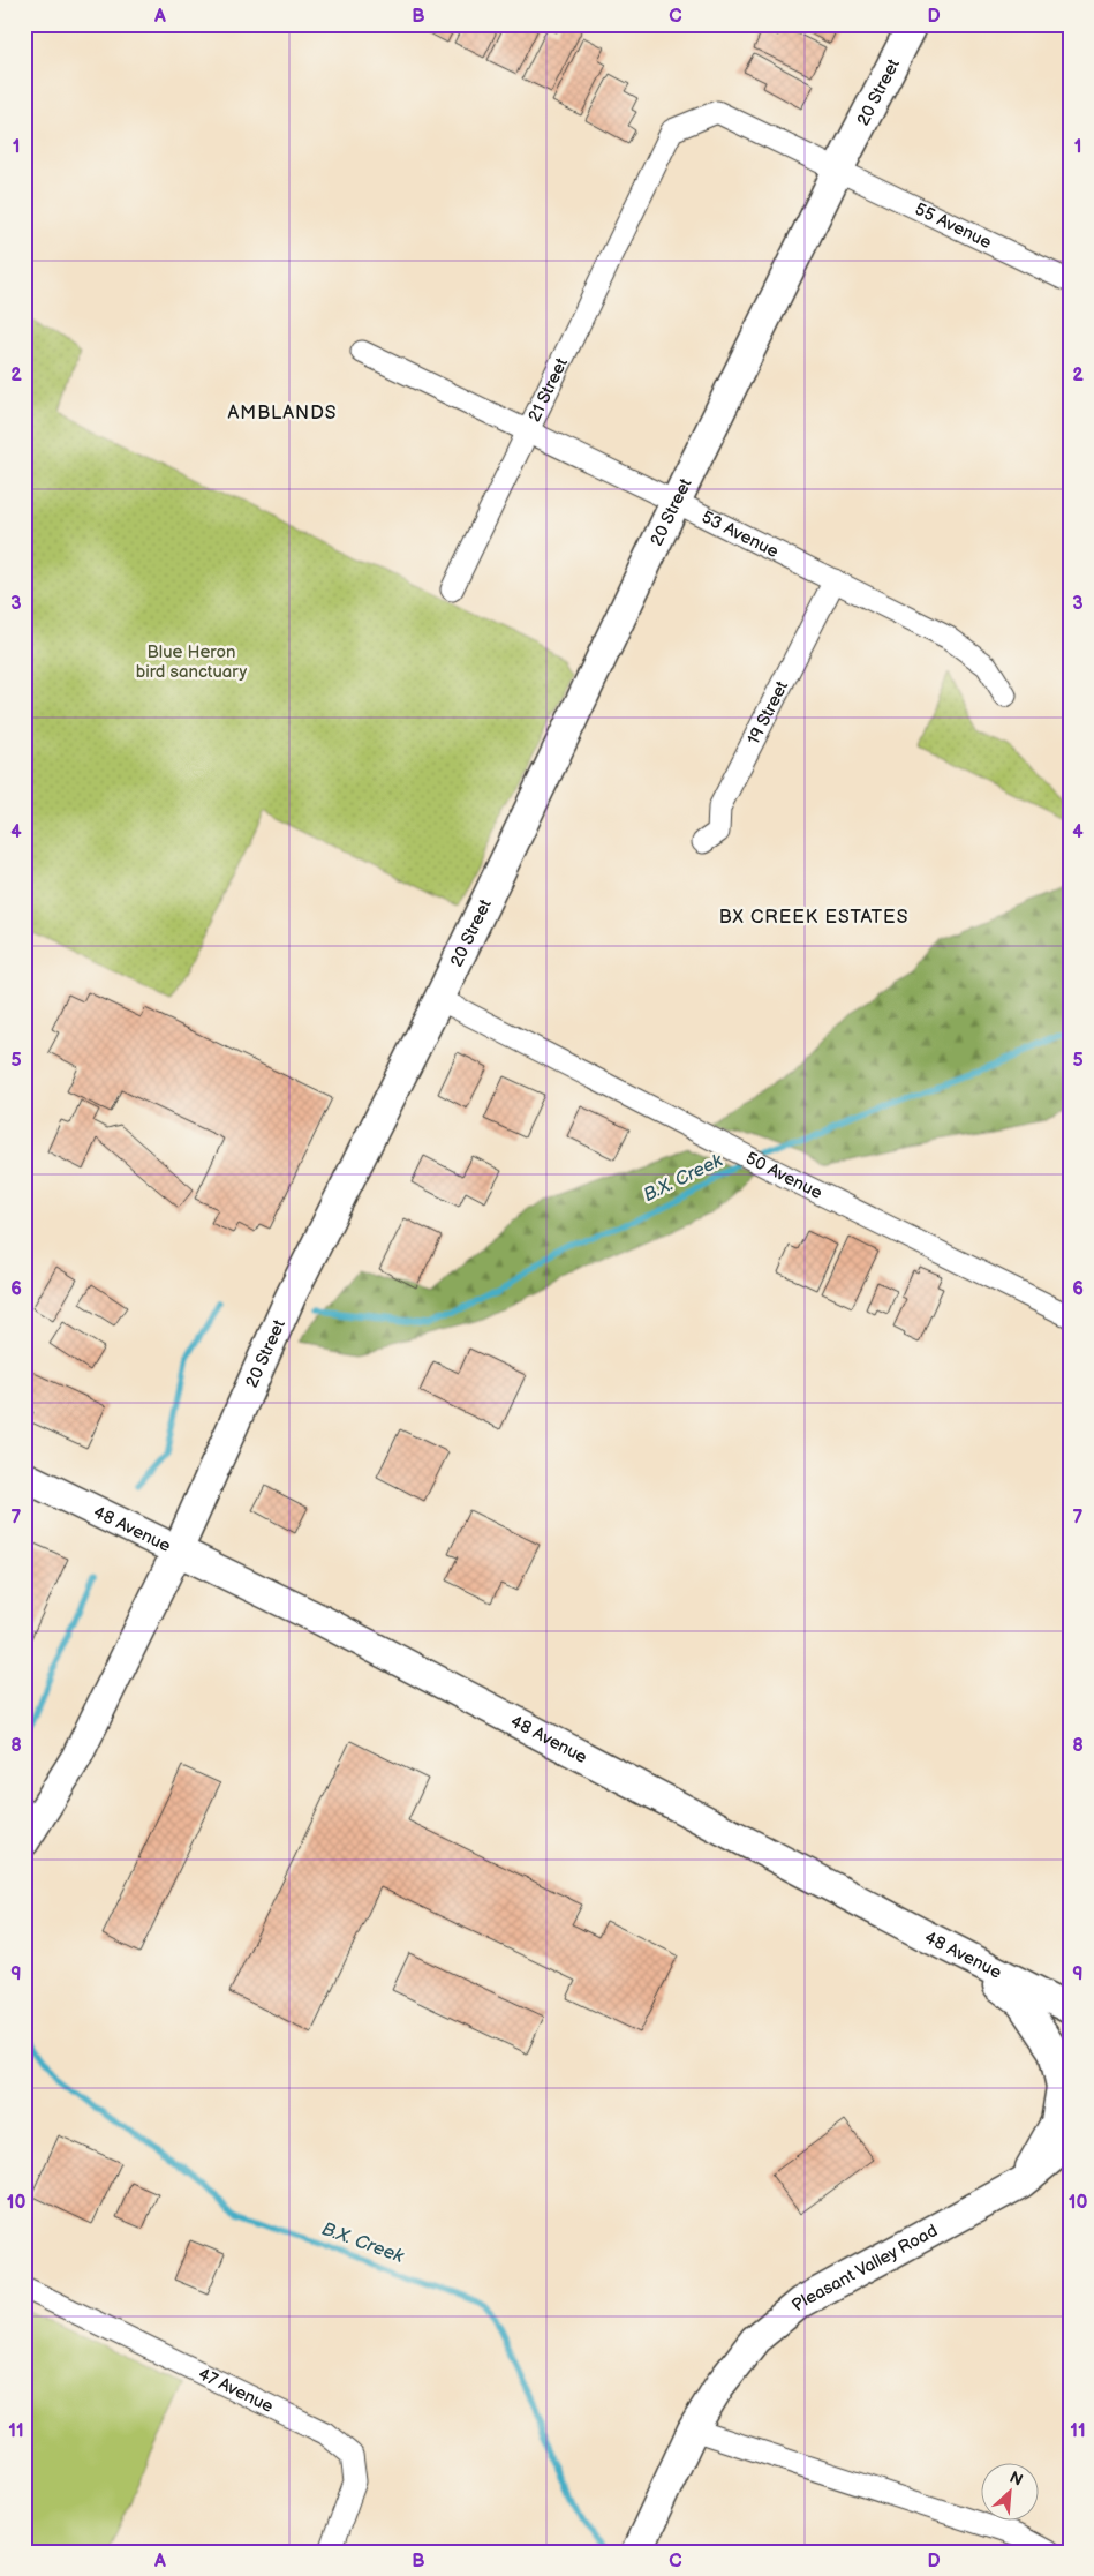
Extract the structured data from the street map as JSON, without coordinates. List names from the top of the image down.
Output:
{
  "streets": {
    "street": [
      "20 Street",
      "55 Avenue",
      "21 Street",
      "53 Avenue",
      "19 Street",
      "50 Avenue",
      "48 Avenue",
      "Pleasant Valley Road",
      "47 Avenue"
    ]
  },
  "crossings": [
    ["20 Street", "55 Avenue"],
    ["20 Street", "53 Avenue"],
    ["20 Street", "50 Avenue"],
    ["20 Street", "48 Avenue"],
    ["55 Avenue", "21 Street"],
    ["21 Street", "53 Avenue"],
    ["53 Avenue", "19 Street"]
  ],
  "districts": ["AMBLANDS", "BX CREEK ESTATES"],
  "water": ["B.X. Creek"],
  "parks": ["Blue Heron bird sanctuary"],
  "north": "top right",
  "grid": {
    "columns": [
      "A",
      "B",
      "C",
      "D"
    ],
    "rows": [
      "1",
      "2",
      "3",
      "4",
      "5",
      "6",
      "7",
      "8",
      "9",
      "10",
      "11"
    ]
  }
}
